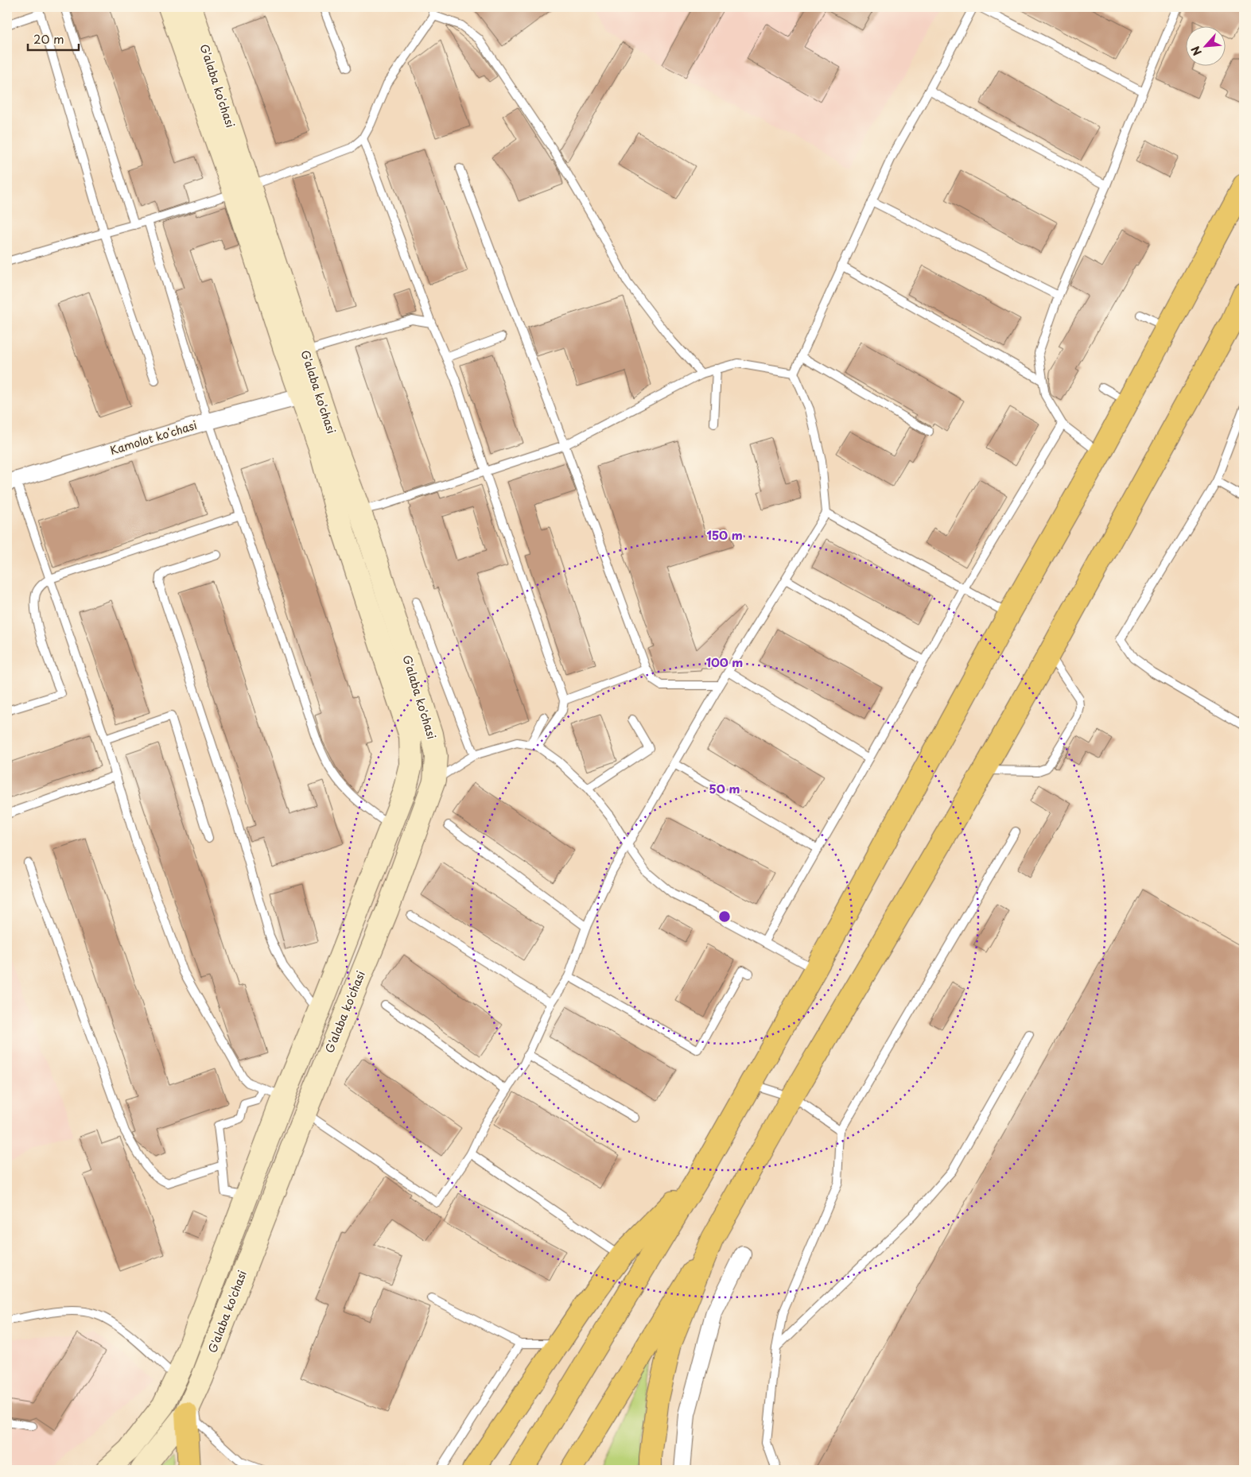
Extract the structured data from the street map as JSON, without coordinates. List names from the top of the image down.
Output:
{
  "streets": {
    "main road": ["G'alaba ko'chasi"],
    "street": ["Kamolot koʻchasi"]
  },
  "crossings": [
    ["G'alaba ko'chasi", "Kamolot koʻchasi"]
  ],
  "scale_bar": "20 m",
  "north": "bottom left",
  "rings": ["150 m", "100 m", "50 m"]
}
